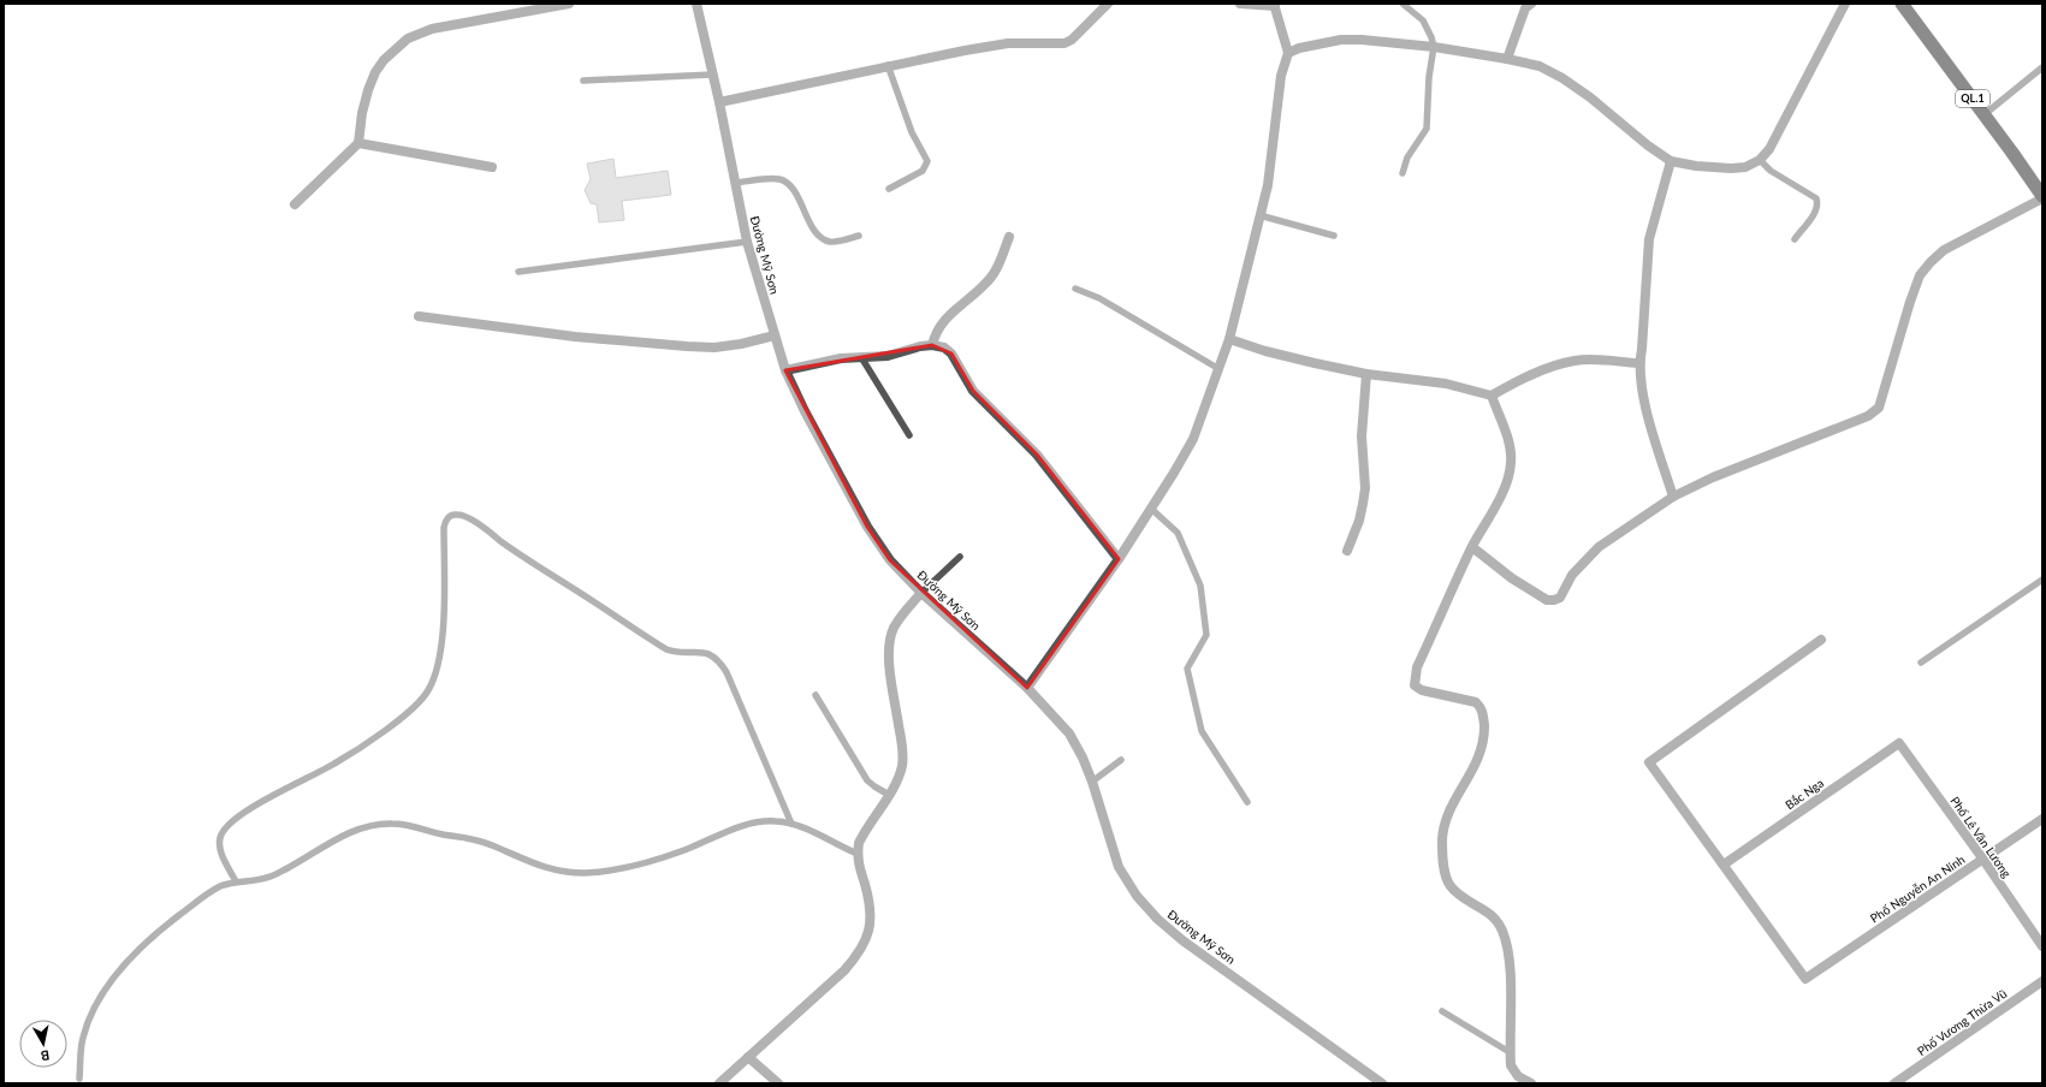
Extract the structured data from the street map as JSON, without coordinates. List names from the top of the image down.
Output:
{
  "streets": {
    "highway": ["QL.1"],
    "street": [
      "Đường Mỹ Sơn",
      "Bắc Nga",
      "Phố Lê Văn Lương",
      "Phố Nguyễn An Ninh",
      "Phố Vương Thừa Vũ"
    ]
  },
  "crossings": [
    ["Bắc Nga", "Phố Lê Văn Lương"],
    ["Bắc Nga", "Phố Nguyễn An Ninh"],
    ["Phố Lê Văn Lương", "Phố Nguyễn An Ninh"]
  ],
  "north": "bottom"
}
